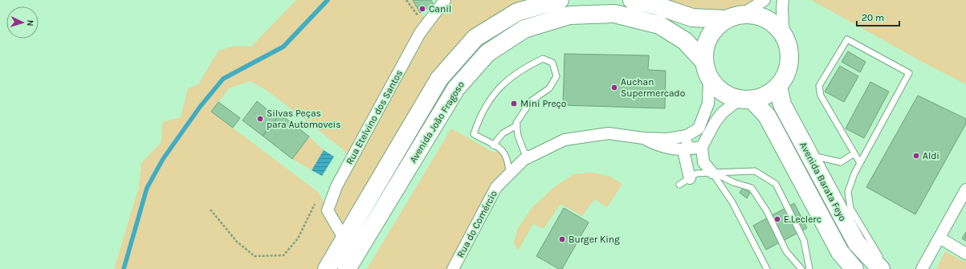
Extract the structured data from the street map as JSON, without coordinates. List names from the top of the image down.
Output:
{
  "streets": {
    "main road": ["Avenida João Fragoso", "Avenida Barata Feyo"],
    "street": ["Rua Etelvino dos Santos", "Rua do Comércio"]
  },
  "crossings": [
    ["Rua Etelvino dos Santos", "Avenida João Fragoso"],
    ["Avenida João Fragoso", "Avenida Barata Feyo"]
  ],
  "places": [
    "Canil",
    "Auchan Supermercado",
    "Mini Preço",
    "Silvas Peças para Automoveis",
    "Aldi",
    "E.Leclerc",
    "Burger King"
  ],
  "scale_bar": "20 m",
  "north": "right"
}
